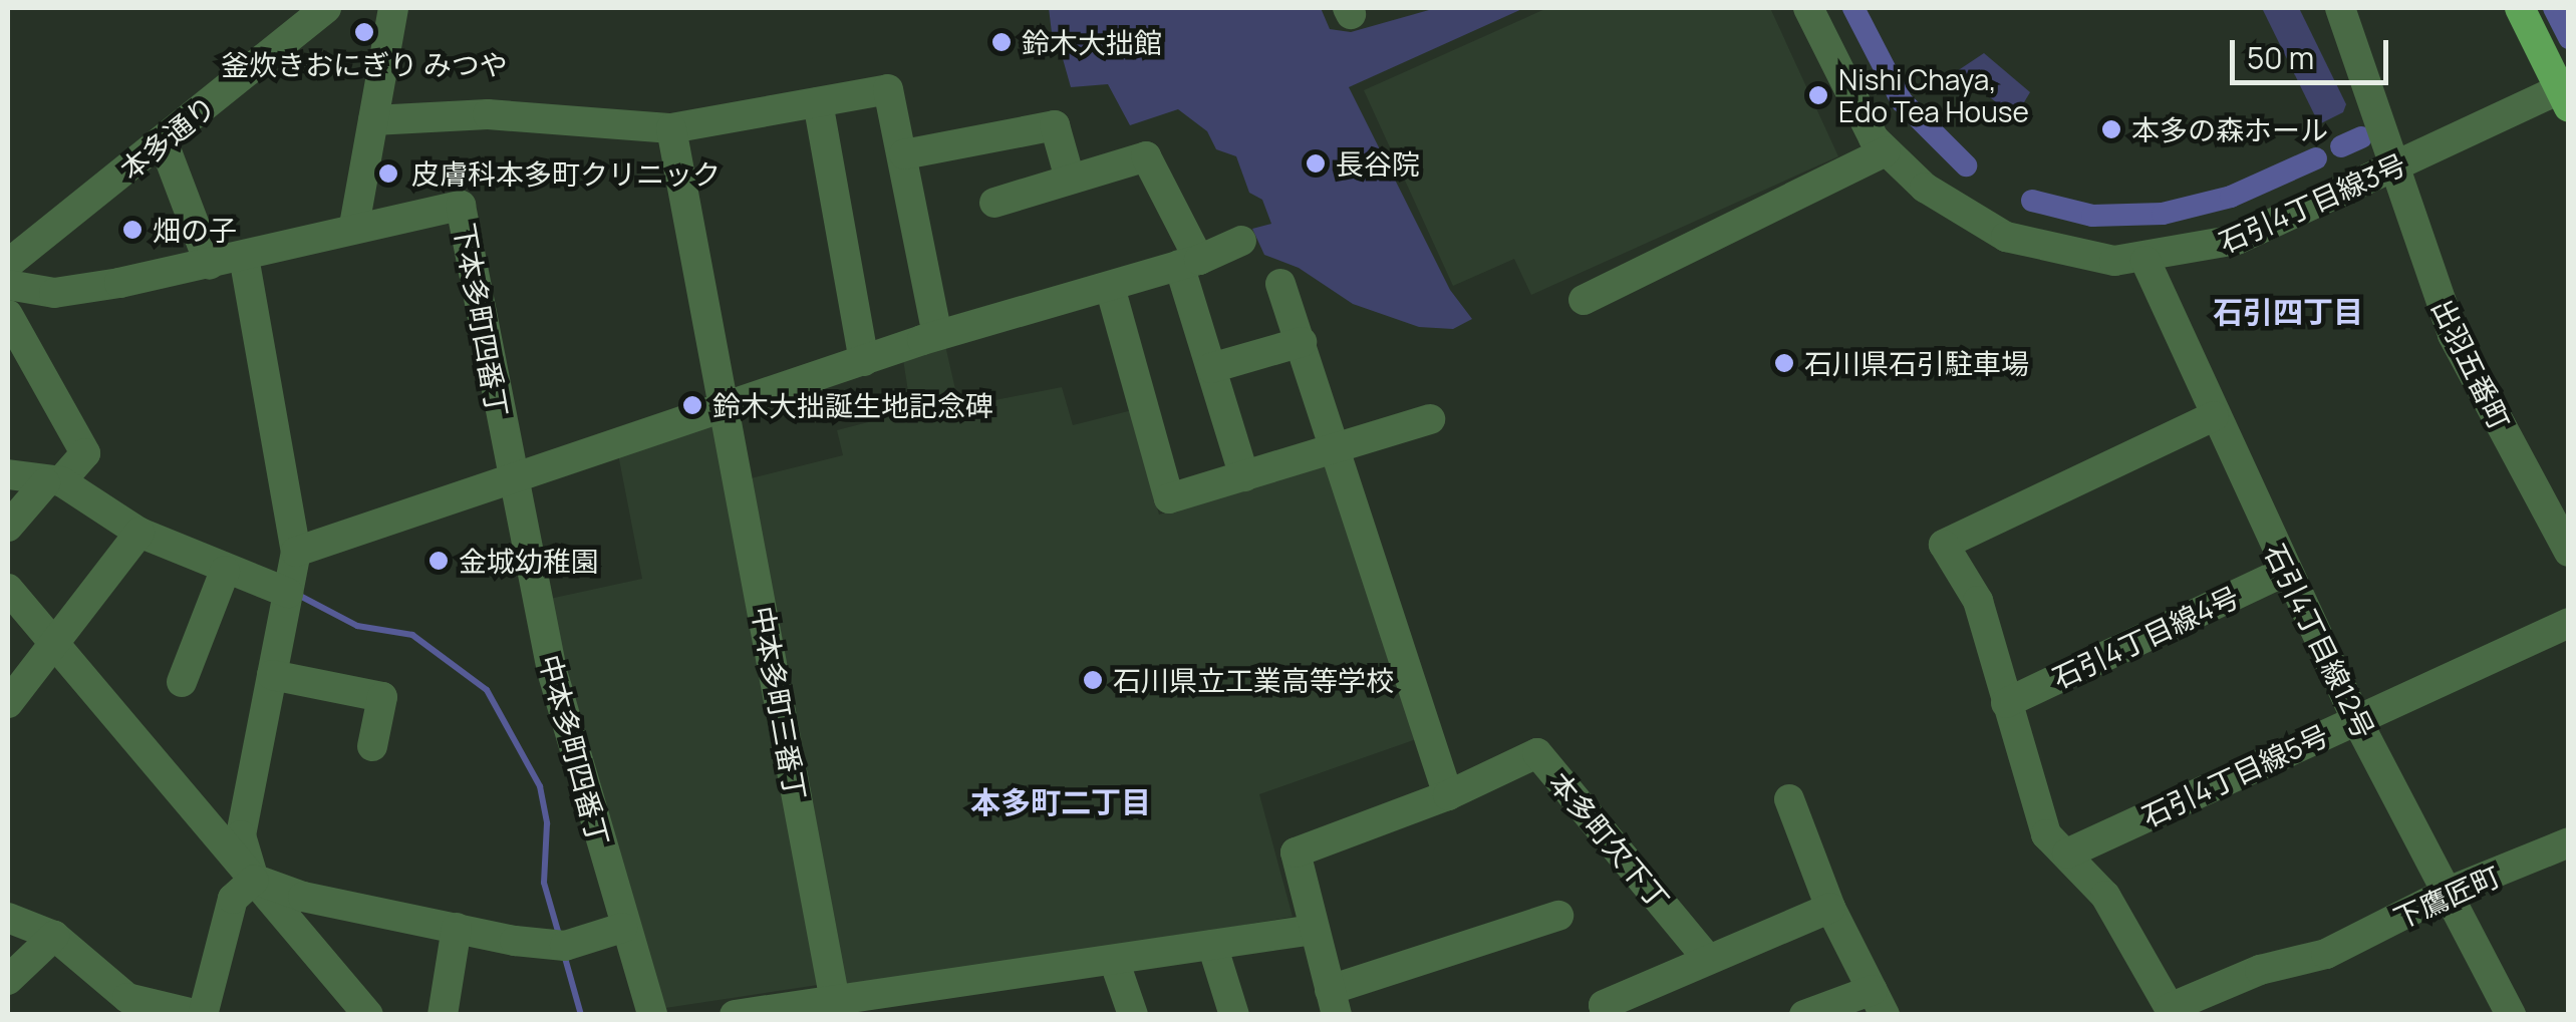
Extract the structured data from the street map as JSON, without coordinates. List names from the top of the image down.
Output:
{
  "streets": {
    "street": [
      "本多通り",
      "石引4丁目線3号",
      "下本多町四番丁",
      "出羽五番町",
      "石引4丁目線4号",
      "石引4丁目線12号",
      "中本多町三番丁",
      "中本多町四番丁",
      "石引4丁目線5号",
      "本多町欠下丁",
      "下鷹匠町"
    ]
  },
  "crossings": [
    ["石引4丁目線3号", "出羽五番町"],
    ["石引4丁目線3号", "石引4丁目線12号"],
    ["下本多町四番丁", "中本多町四番丁"],
    ["石引4丁目線4号", "石引4丁目線12号"],
    ["石引4丁目線12号", "石引4丁目線5号"],
    ["石引4丁目線12号", "下鷹匠町"]
  ],
  "districts": ["石引四丁目", "本多町二丁目"],
  "places": [
    "釜炊きおにぎり みつや",
    "鈴木大拙館",
    "Nishi Chaya, Edo Tea House",
    "本多の森ホール",
    "長谷院",
    "皮膚科本多町クリニック",
    "畑の子",
    "石川県石引駐車場",
    "鈴木大拙誕生地記念碑",
    "金城幼稚園",
    "石川県立工業高等学校"
  ],
  "scale_bar": "50 m"
}
